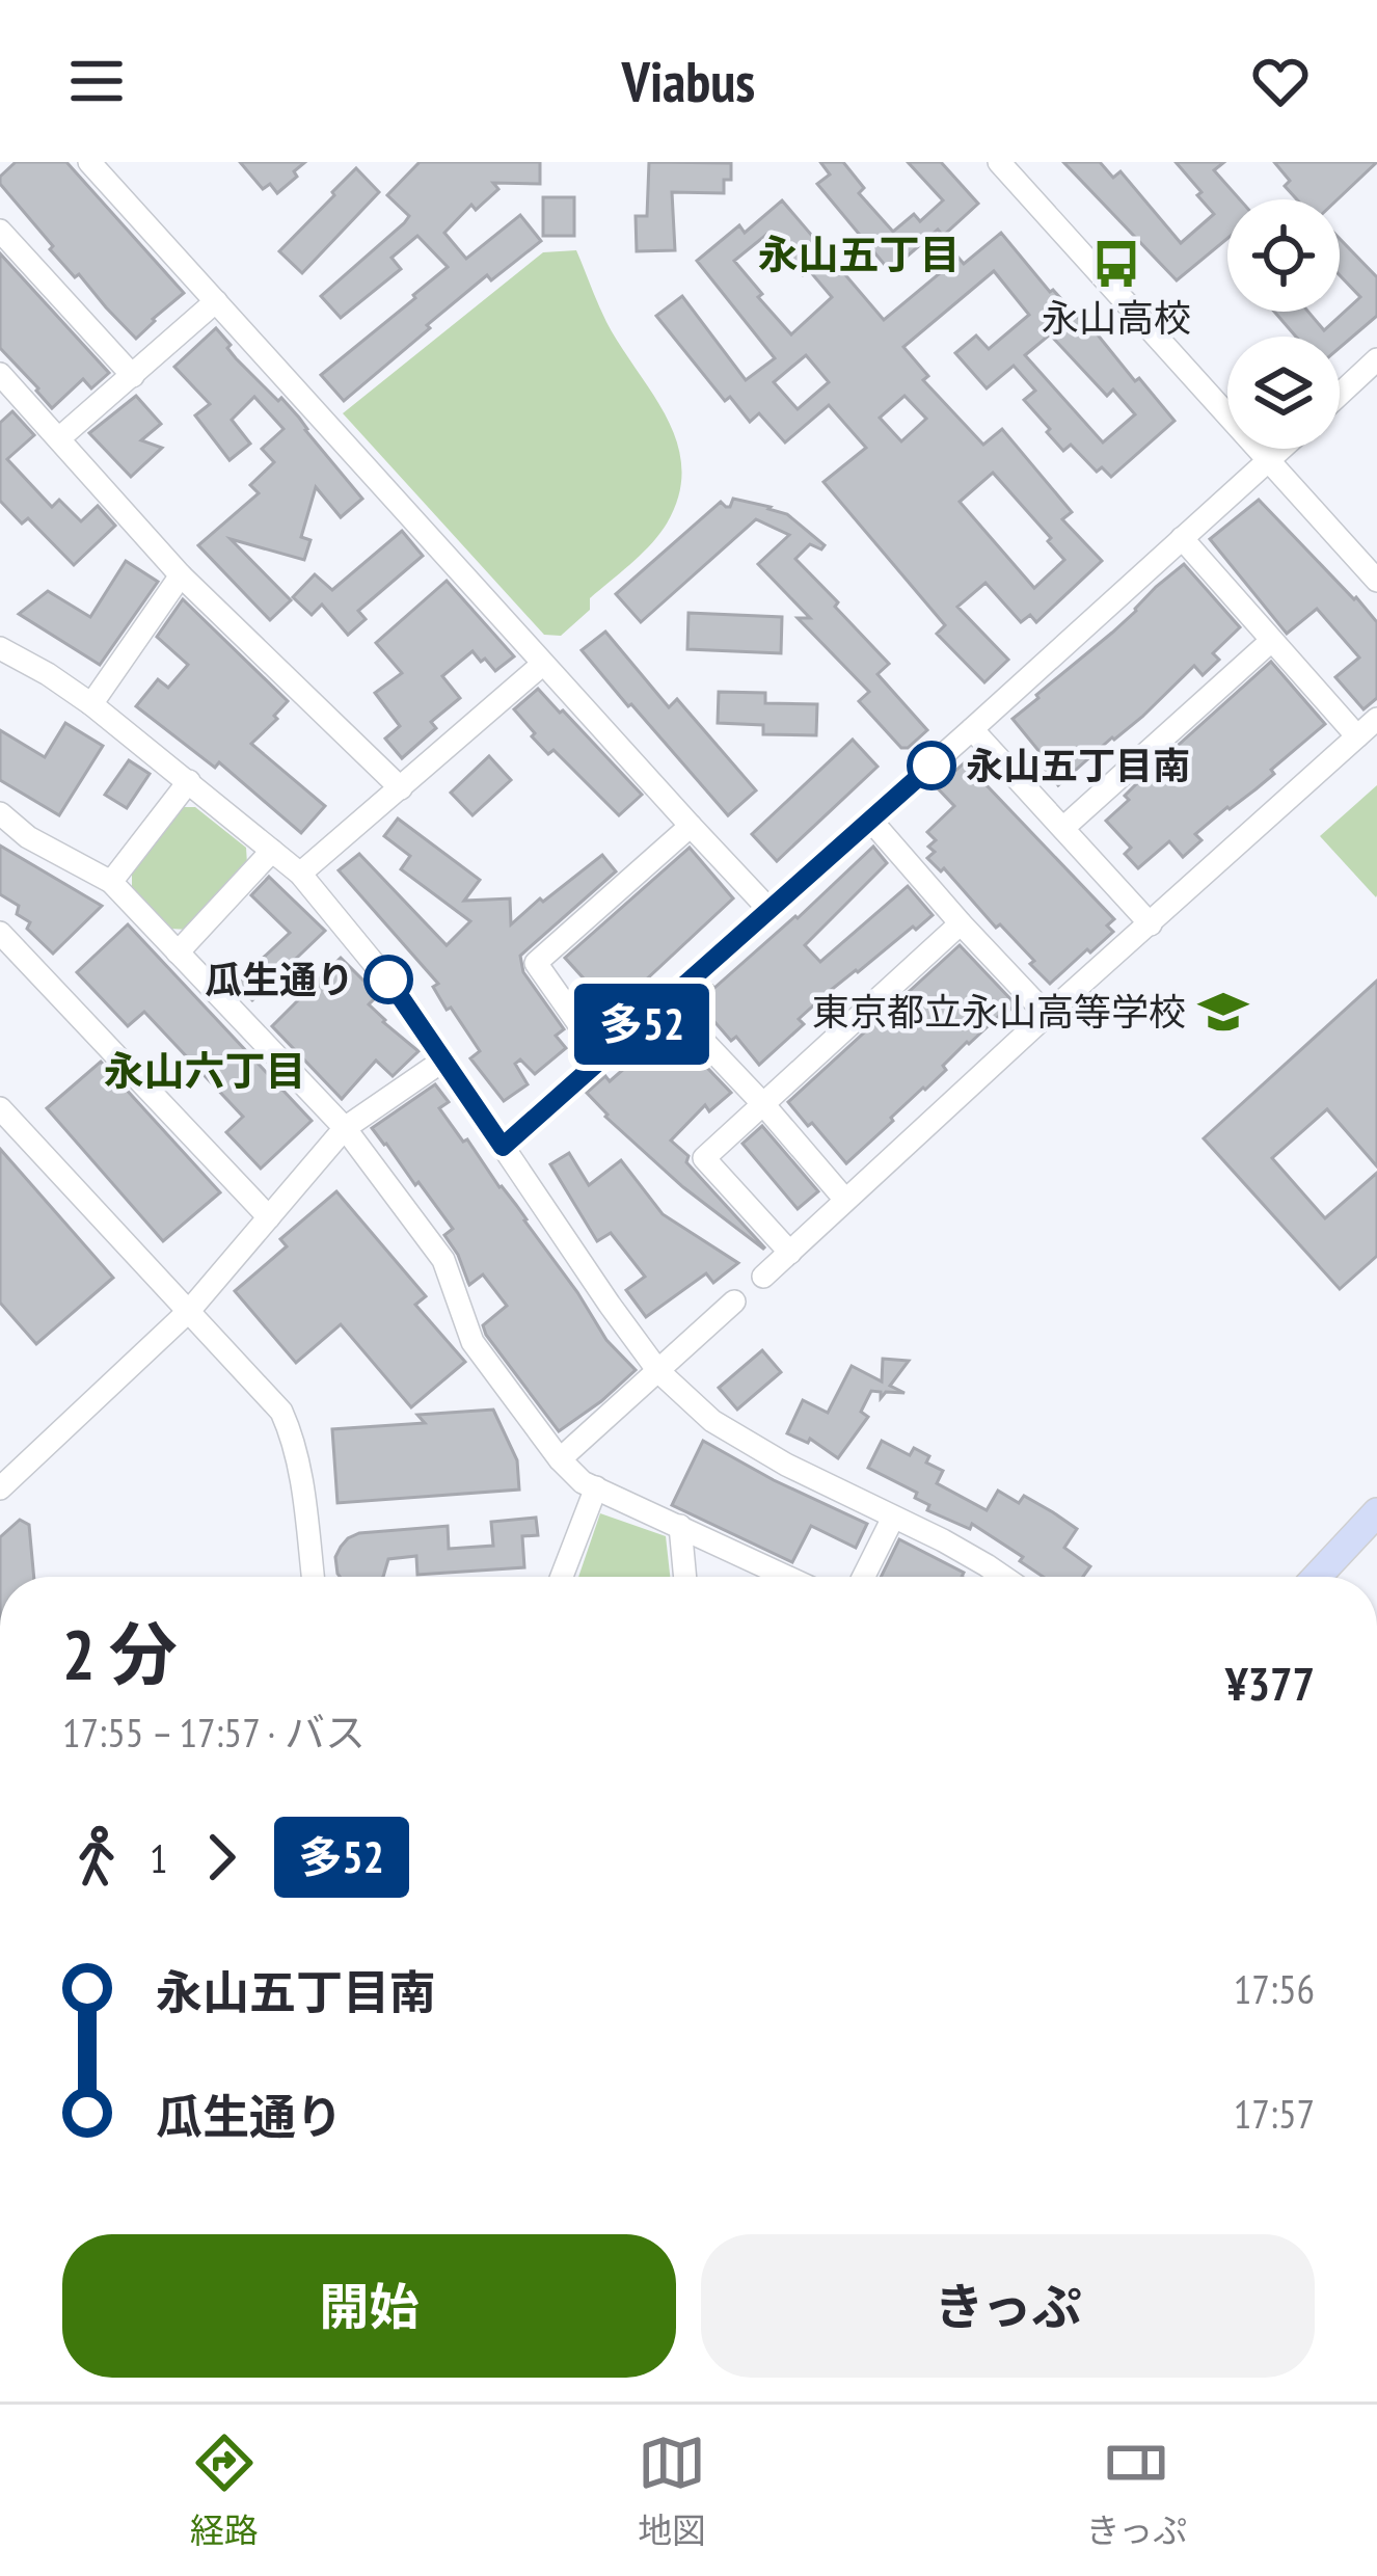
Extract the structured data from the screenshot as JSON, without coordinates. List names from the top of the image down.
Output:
{
  "districts": ["永山五丁目", "永山六丁目"],
  "places": {
    "bus stop": ["永山高校"],
    "other": ["永山五丁目南", "瓜生通り"],
    "school or university": ["東京都立永山高等学校"]
  },
  "lines": ["bus line 多52"],
  "page": {
    "header": "Viabus",
    "on_map": "多52",
    "heading": ["2 分", "17:55 – 17:57 · バス", "¥377"],
    "legs": ["1", "多52"],
    "list": [
      {
        "name": "永山五丁目南",
        "value": "17:56"
      },
      {
        "name": "瓜生通り",
        "value": "17:57"
      }
    ],
    "buttons": ["開始", "きっぷ"],
    "tabs": ["経路", "地図", "きっぷ"]
  }
}
